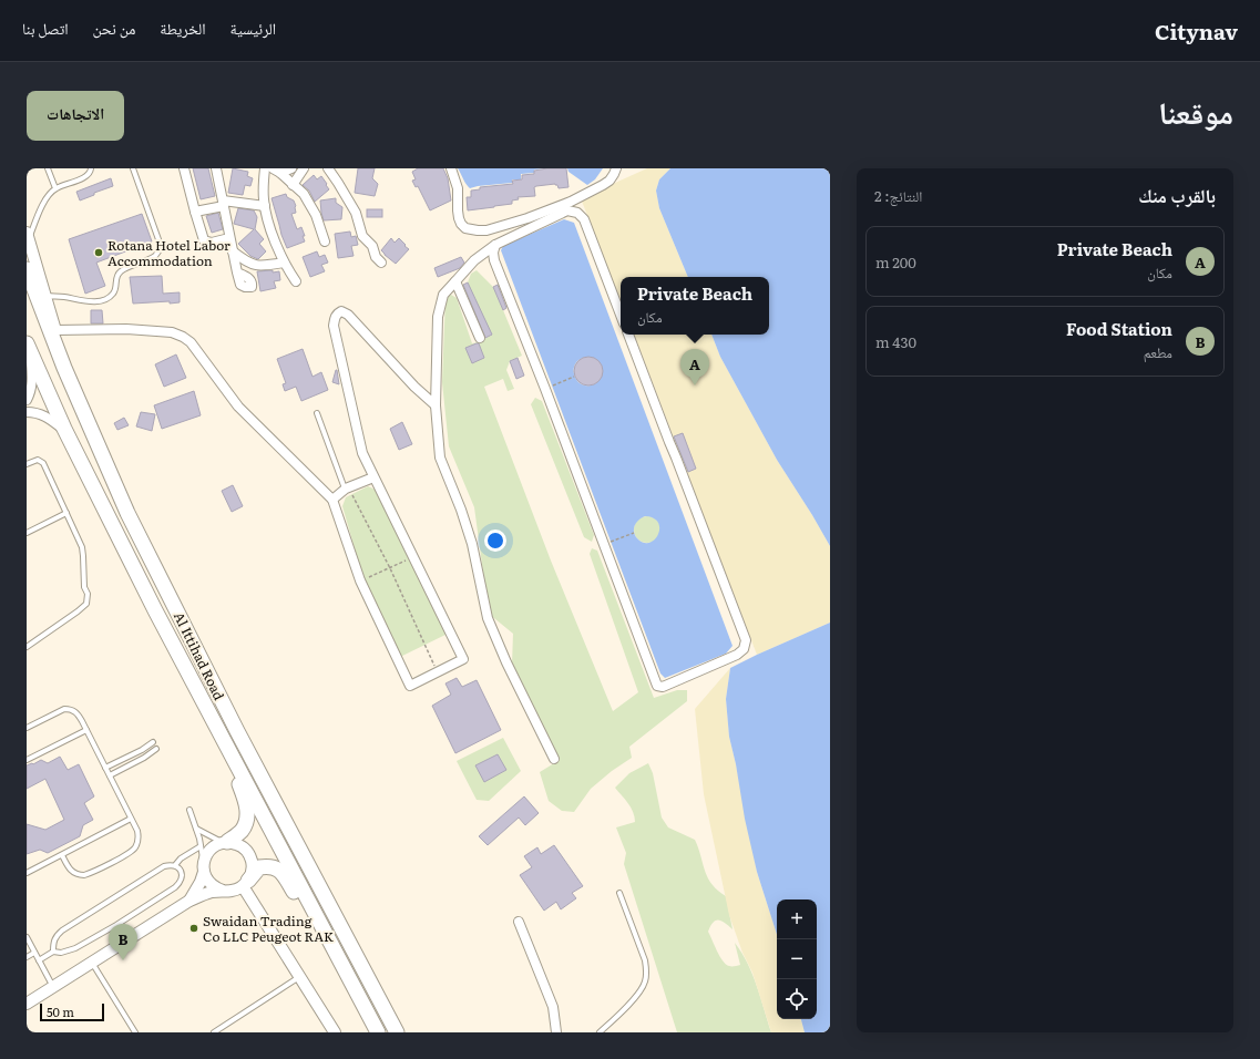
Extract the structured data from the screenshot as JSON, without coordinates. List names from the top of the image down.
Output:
{
  "streets": {
    "highway": ["Al Ittihad Road"]
  },
  "places": ["Rotana Hotel Labor Accommodation", "Swaidan Trading Co LLC Peugeot RAK"],
  "scale_bar": "50 m",
  "page": {
    "header": "Citynav",
    "nav": [
      "الرئيسية",
      "الخريطة",
      "من نحن",
      "اتصل بنا"
    ],
    "title": "موقعنا",
    "buttons": "الاتجاهات",
    "heading": ["بالقرب منك", "النتائج: 2"],
    "list": [
      {
        "mark": "A",
        "name": "Private Beach",
        "note": "مكان",
        "value": "200 m"
      },
      {
        "mark": "B",
        "name": "Food Station",
        "note": "مطعم",
        "value": "430 m"
      }
    ],
    "popup": ["Private Beach", "مكان"],
    "pins": ["A", "B"],
    "map_buttons": ["+", "−"],
    "scale": "50 m"
  }
}
